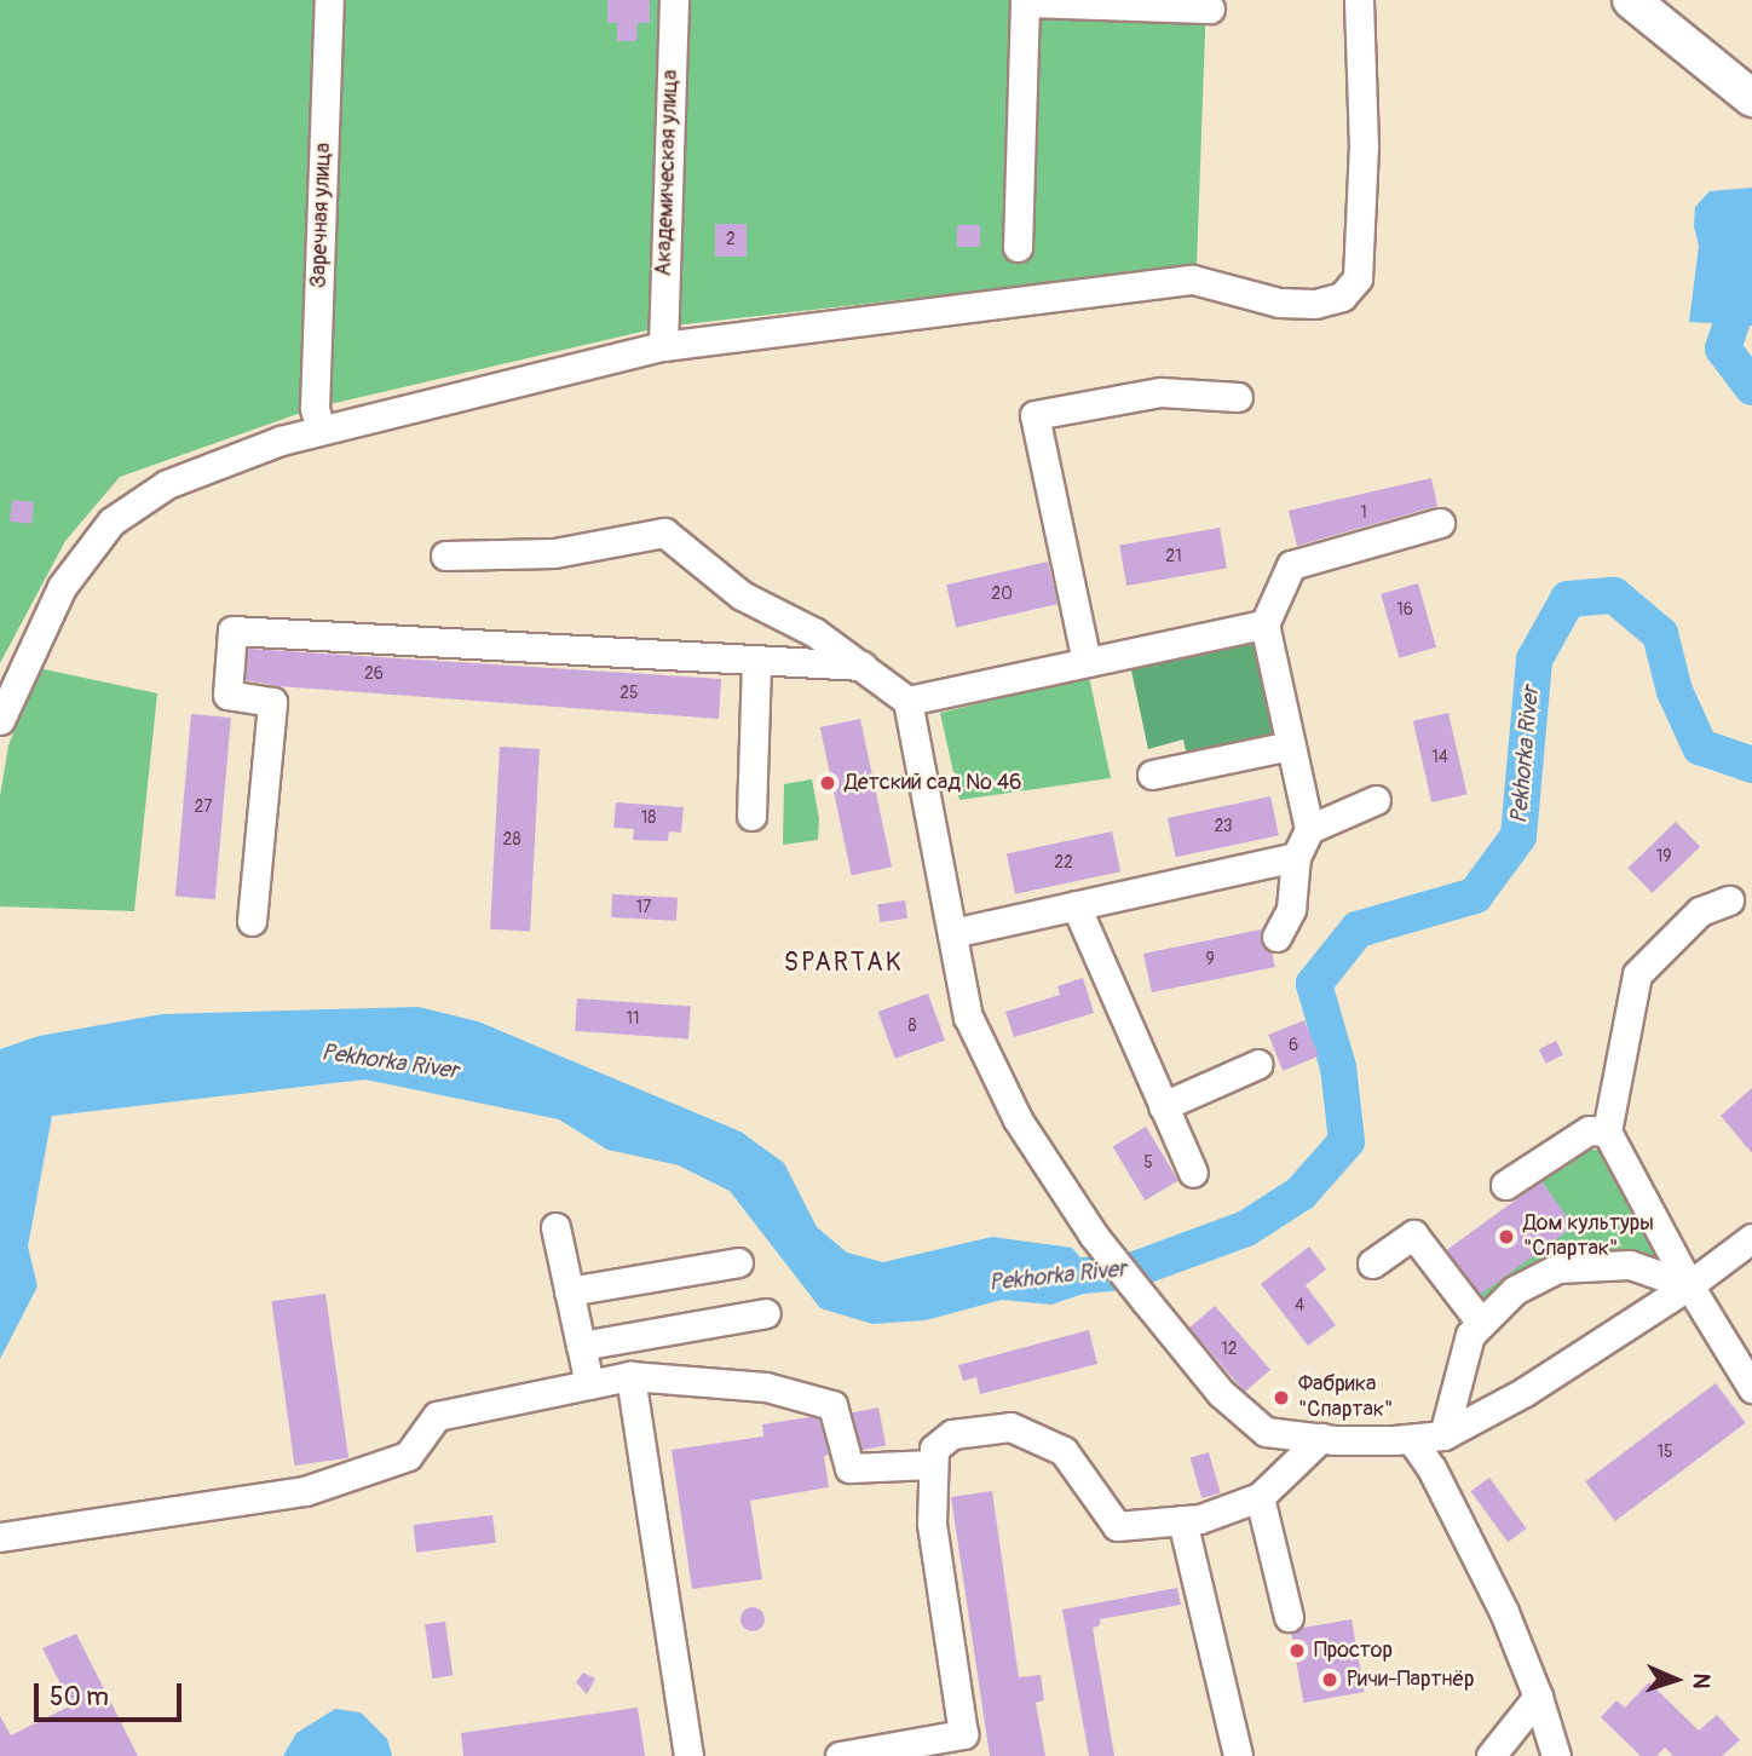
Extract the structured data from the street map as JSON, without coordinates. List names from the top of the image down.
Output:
{
  "streets": {
    "street": ["Академическая улица", "Заречная улица"]
  },
  "districts": ["SPARTAK"],
  "water": ["Pekhorka River"],
  "places": [
    "Детский сад № 46",
    "Дом культуры \"Спартак\"",
    "Фабрика \"Спартак\"",
    "Простор",
    "Ричи-Партнёр"
  ],
  "house_numbers": [
    "2",
    "1",
    "21",
    "20",
    "16",
    "26",
    "25",
    "14",
    "27",
    "18",
    "23",
    "28",
    "19",
    "22",
    "17",
    "9",
    "11",
    "8",
    "6",
    "5",
    "4",
    "12",
    "15"
  ],
  "scale_bar": "50 m",
  "north": "right"
}
